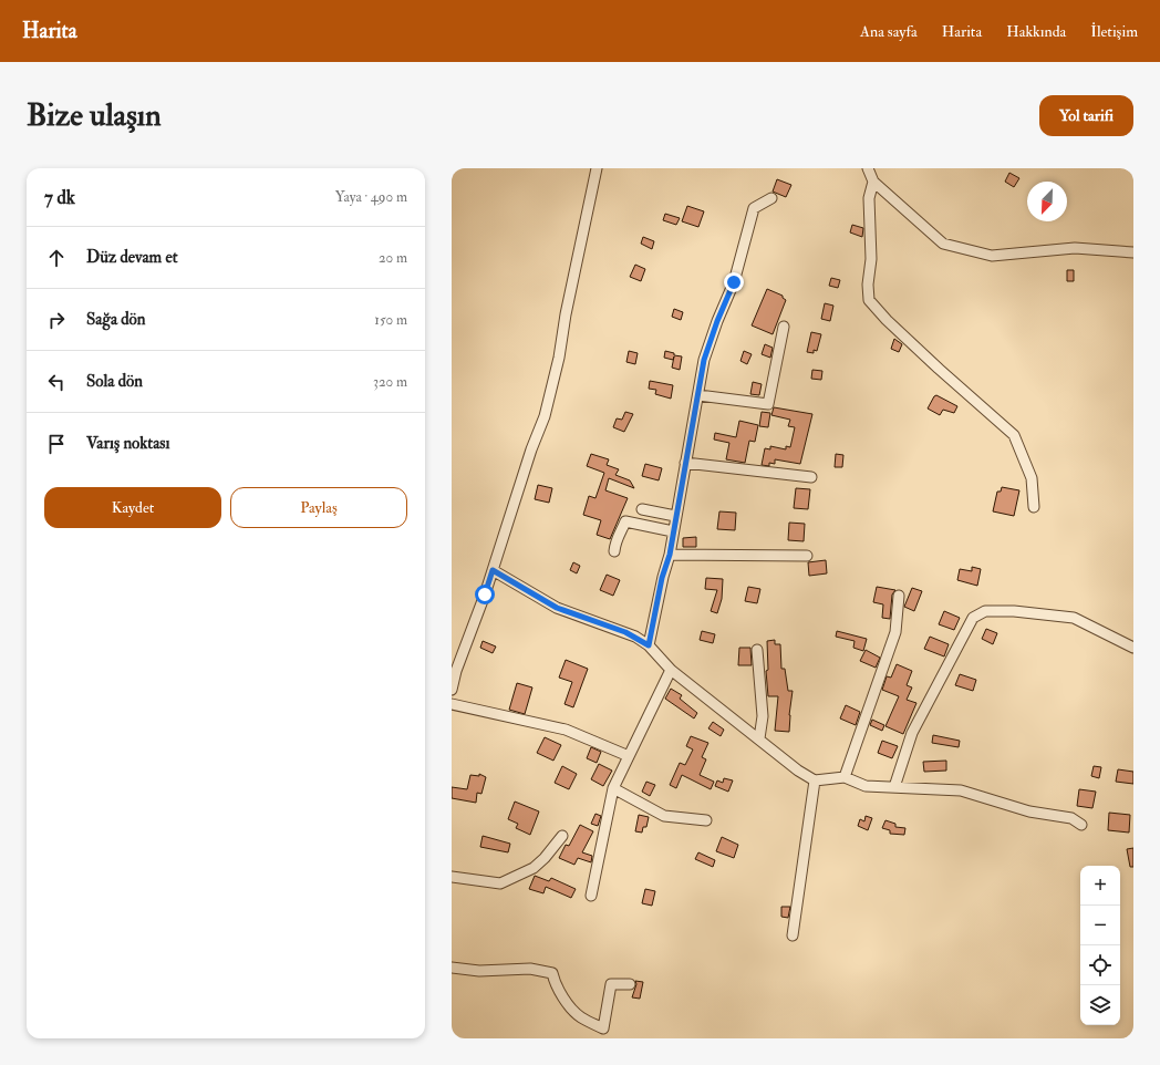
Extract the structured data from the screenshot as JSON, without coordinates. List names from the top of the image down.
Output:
{
  "north": "bottom left",
  "page": {
    "header": "Harita",
    "nav": [
      "Ana sayfa",
      "Harita",
      "Hakkında",
      "İletişim"
    ],
    "buttons": [
      "Yol tarifi",
      ["Kaydet", "Paylaş"]
    ],
    "title": "Bize ulaşın",
    "heading": ["7 dk", "Yaya · 490 m"],
    "list": [
      ["Düz devam et", "20 m"],
      ["Sağa dön", "150 m"],
      ["Sola dön", "320 m"],
      "Varış noktası"
    ],
    "map_buttons": ["+", "−"]
  }
}
